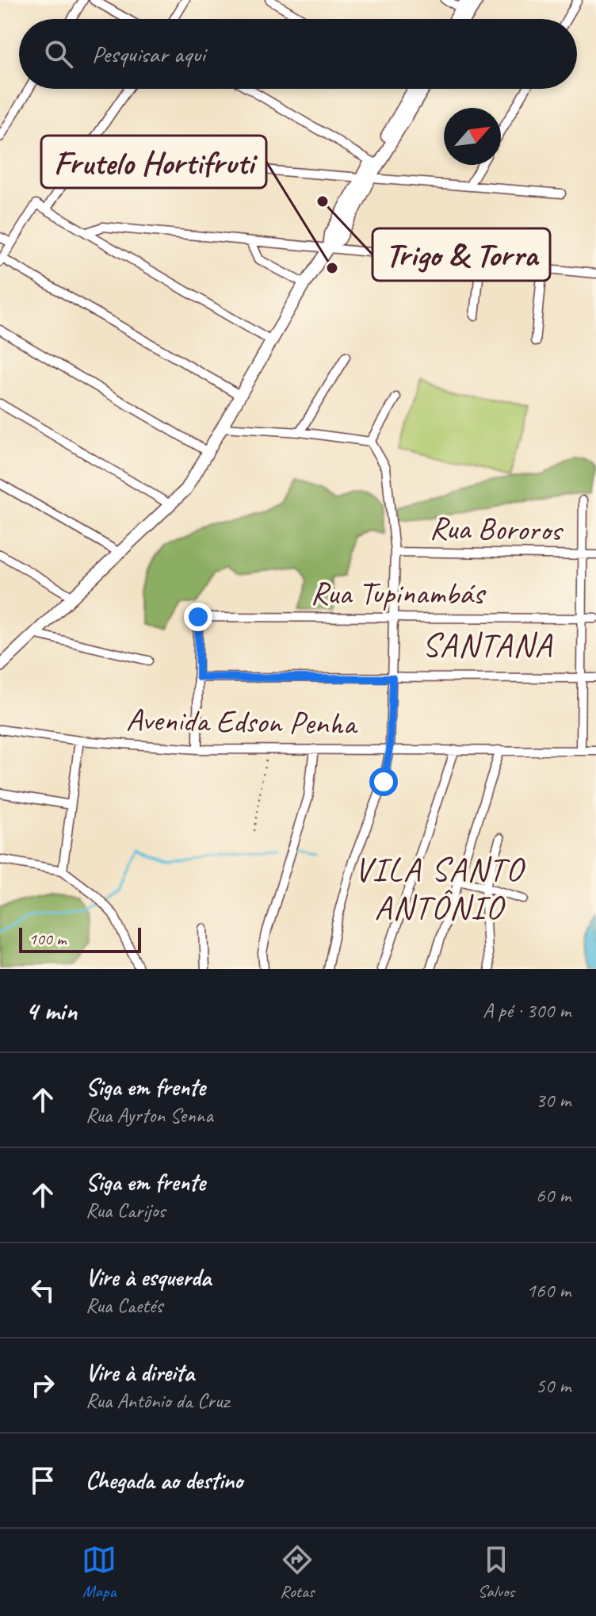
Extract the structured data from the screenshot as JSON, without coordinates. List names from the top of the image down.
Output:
{
  "streets": {
    "street": ["Rua Bororos", "Rua Tupinambás", "Avenida Edson Penha"]
  },
  "districts": ["SANTANA", "VILA SANTO ANTÔNIO"],
  "places": ["Trigo & Torra", "Frutelo Hortifruti"],
  "scale_bar": "100 m",
  "north": "top right",
  "page": {
    "search": "Pesquisar aqui",
    "scale": "100 m",
    "heading": ["4 min", "A pé · 300 m"],
    "list": [
      ["Siga em frente", "Rua Ayrton Senna", "30 m"],
      ["Siga em frente", "Rua Carijos", "60 m"],
      ["Vire à esquerda", "Rua Caetés", "160 m"],
      ["Vire à direita", "Rua Antônio da Cruz", "50 m"],
      "Chegada ao destino"
    ],
    "nav": ["Mapa", "Rotas", "Salvos"]
  }
}
